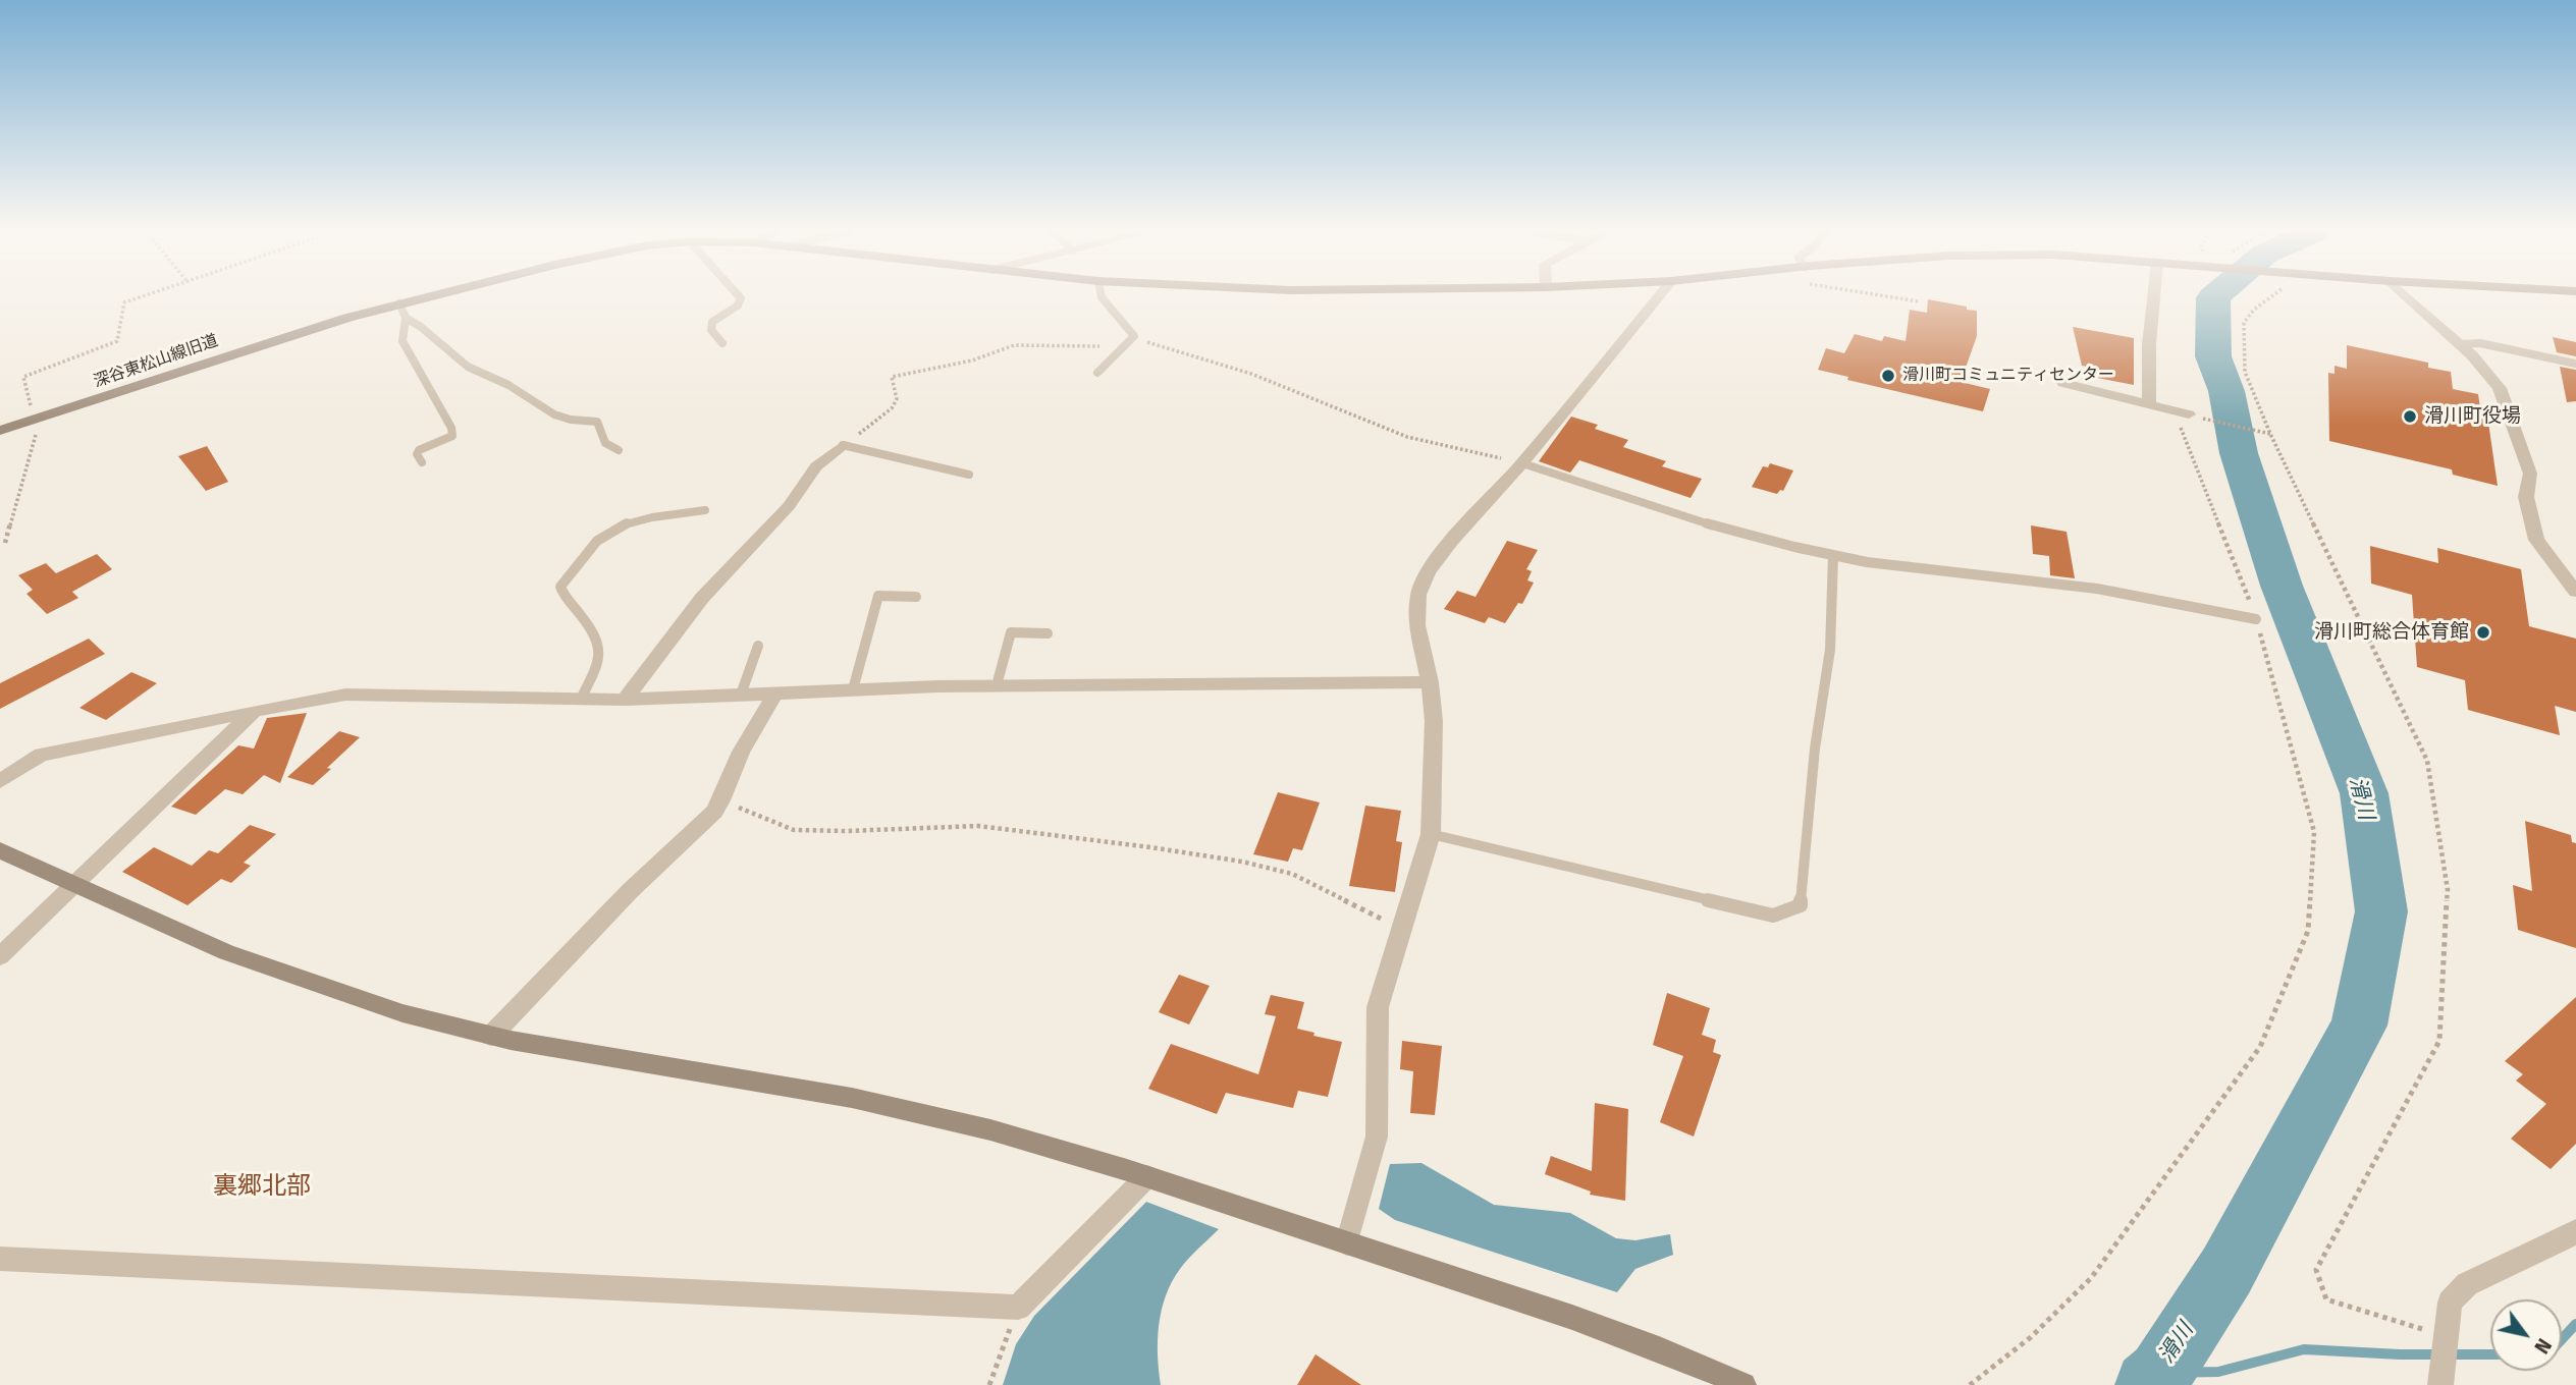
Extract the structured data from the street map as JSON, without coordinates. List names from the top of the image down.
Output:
{
  "streets": {
    "street": ["深谷東松山線旧道"]
  },
  "districts": ["裏郷北部"],
  "water": ["滑川"],
  "places": ["滑川町コミュニティセンター", "滑川町役場", "滑川町総合体育館"],
  "north": "bottom right"
}
